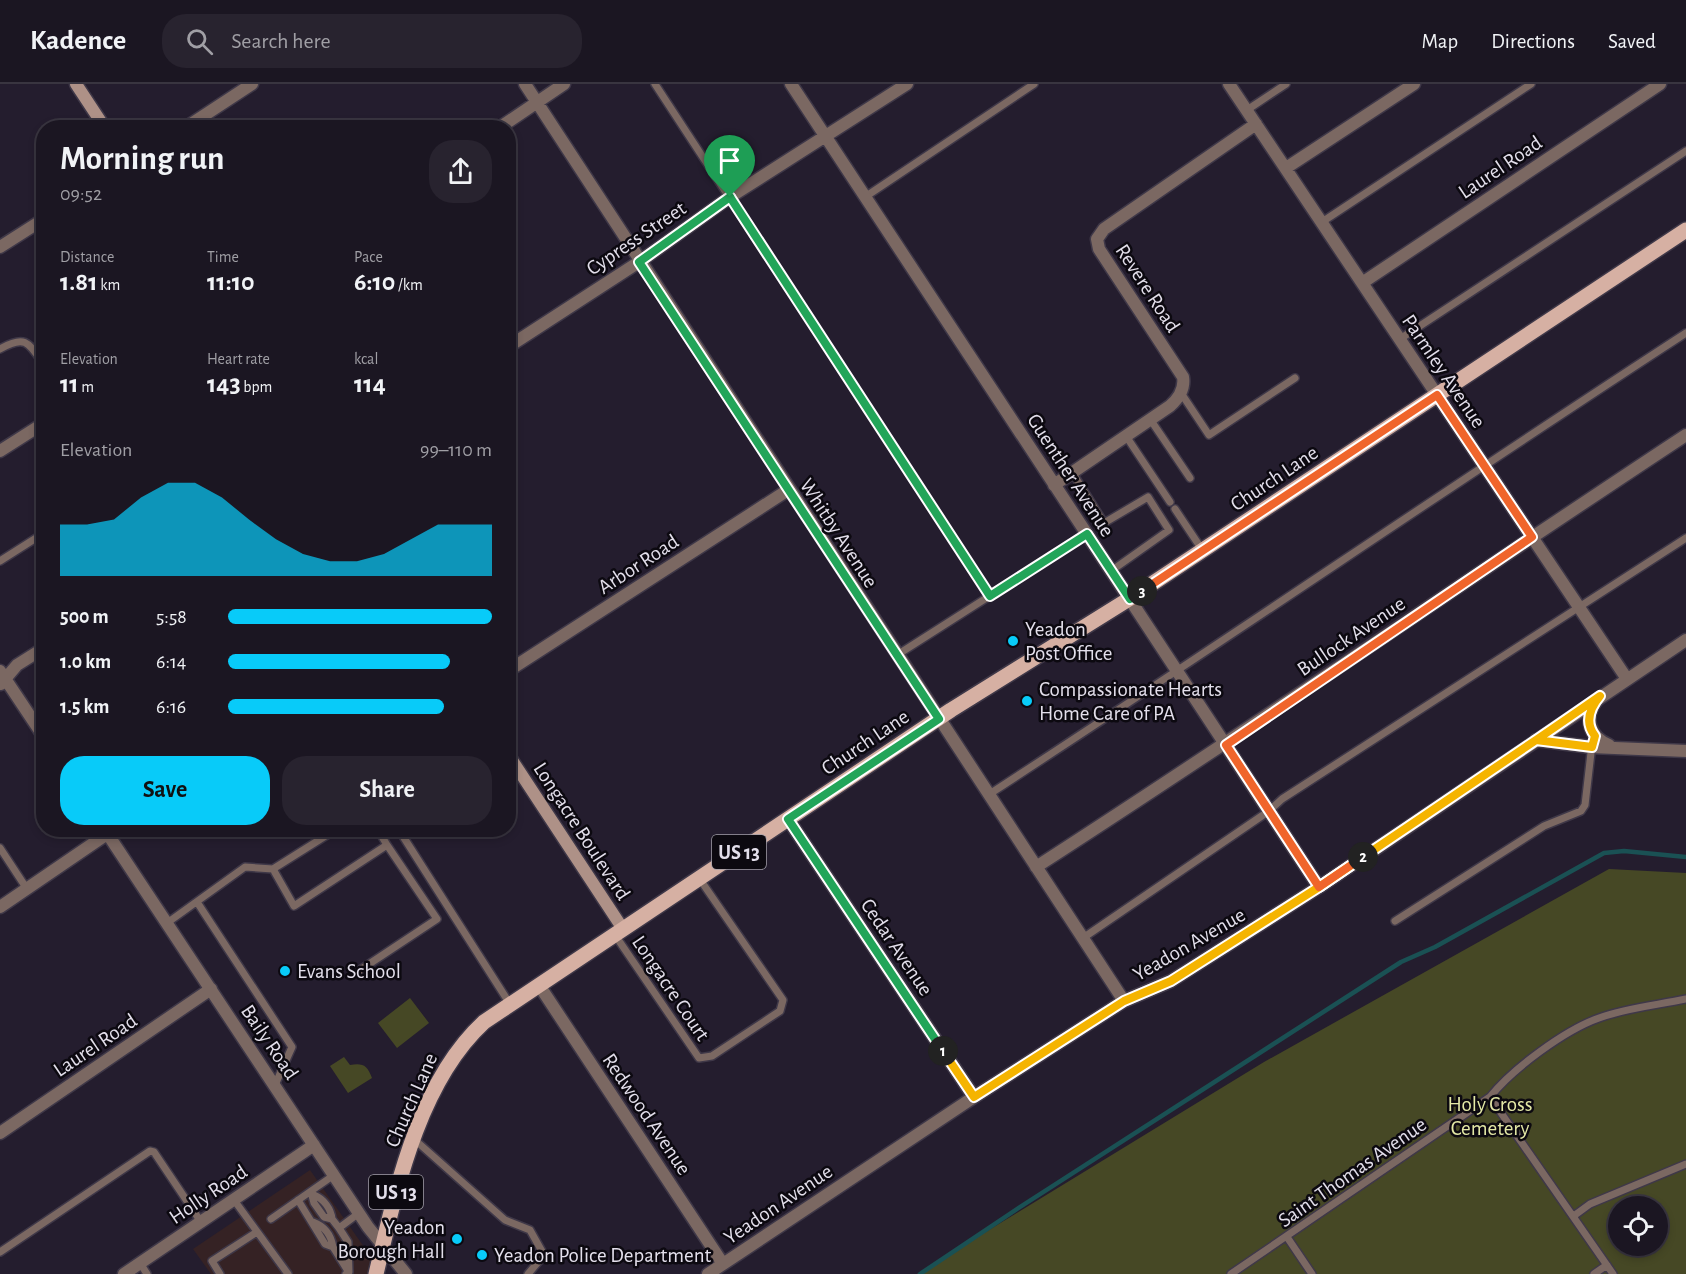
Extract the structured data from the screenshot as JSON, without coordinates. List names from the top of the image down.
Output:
{
  "streets": {
    "main road": ["Church Lane", "US 13"],
    "street": [
      "Laurel Road",
      "Cypress Street",
      "Revere Road",
      "Parmley Avenue",
      "Guenther Avenue",
      "Whitby Avenue",
      "Arbor Road",
      "Bullock Avenue",
      "Longacre Boulevard",
      "Yeadon Avenue",
      "Cedar Avenue",
      "Baily Road",
      "Redwood Avenue",
      "Holly Road"
    ],
    "lane": ["Longacre Court", "Saint Thomas Avenue"]
  },
  "crossings": [
    ["Laurel Road", "Parmley Avenue"],
    ["Laurel Road", "Baily Road"],
    ["Cypress Street", "Guenther Avenue"],
    ["Cypress Street", "Whitby Avenue"],
    ["Revere Road", "Parmley Avenue"],
    ["Parmley Avenue", "Church Lane"],
    ["Parmley Avenue", "Bullock Avenue"],
    ["Parmley Avenue", "Yeadon Avenue"],
    ["Guenther Avenue", "Church Lane"],
    ["Guenther Avenue", "Bullock Avenue"],
    ["Guenther Avenue", "Yeadon Avenue"],
    ["Church Lane", "Whitby Avenue"],
    ["Church Lane", "Longacre Boulevard"],
    ["Church Lane", "Cedar Avenue"],
    ["Church Lane", "Longacre Court"],
    ["Church Lane", "Baily Road"],
    ["Church Lane", "Redwood Avenue"],
    ["Whitby Avenue", "Arbor Road"],
    ["Whitby Avenue", "Bullock Avenue"],
    ["Whitby Avenue", "Yeadon Avenue"],
    ["Longacre Boulevard", "Longacre Court"],
    ["Yeadon Avenue", "Cedar Avenue"],
    ["Yeadon Avenue", "Redwood Avenue"],
    ["Baily Road", "Holly Road"]
  ],
  "parks": ["Holy Cross Cemetery"],
  "places": [
    "Yeadon Post Office",
    "Compassionate Hearts Home Care of PA",
    "Evans School",
    "Yeadon Borough Hall",
    "Yeadon Police Department"
  ],
  "page": {
    "header": "Kadence",
    "search": "Search here",
    "nav": ["Map", "Directions", "Saved"],
    "heading": ["Morning run", "09:52"],
    "stats": [
      ["Distance", "1.81 km"],
      ["Time", "11:10"],
      ["Pace", "6:10 /km"],
      ["Elevation", "11 m"],
      ["Heart rate", "143 bpm"],
      ["kcal", "114"]
    ],
    "chart": ["Elevation", "99–110 m"],
    "pins": ["3", "2", "1"],
    "list": [
      {
        "name": "500 m",
        "note": "5:58"
      },
      {
        "name": "1.0 km",
        "note": "6:14"
      },
      {
        "name": "1.5 km",
        "note": "6:16"
      }
    ],
    "buttons": ["Save", "Share"]
  }
}
